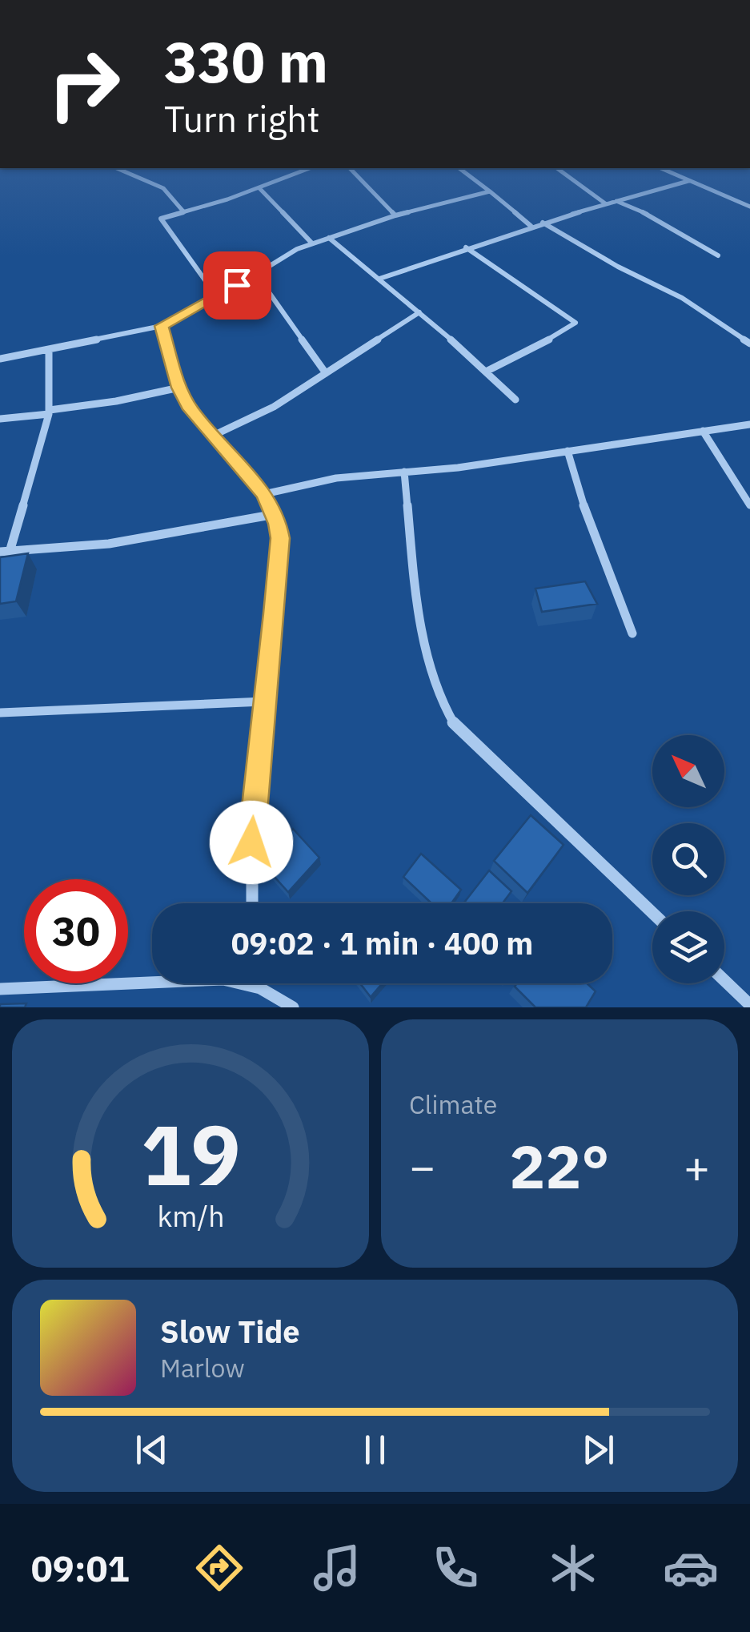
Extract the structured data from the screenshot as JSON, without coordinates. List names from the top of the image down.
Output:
{
  "north": "top left",
  "page": {
    "turn": ["330 m", "Turn right"],
    "limit": "30",
    "trip": "09:02 · 1 min · 400 m",
    "tile": "Climate",
    "heat": ["−", "22°", "+"],
    "song": ["Slow Tide", "Marlow"],
    "tabs": "09:01",
    "gauge": ["19", "km/h"]
  }
}
